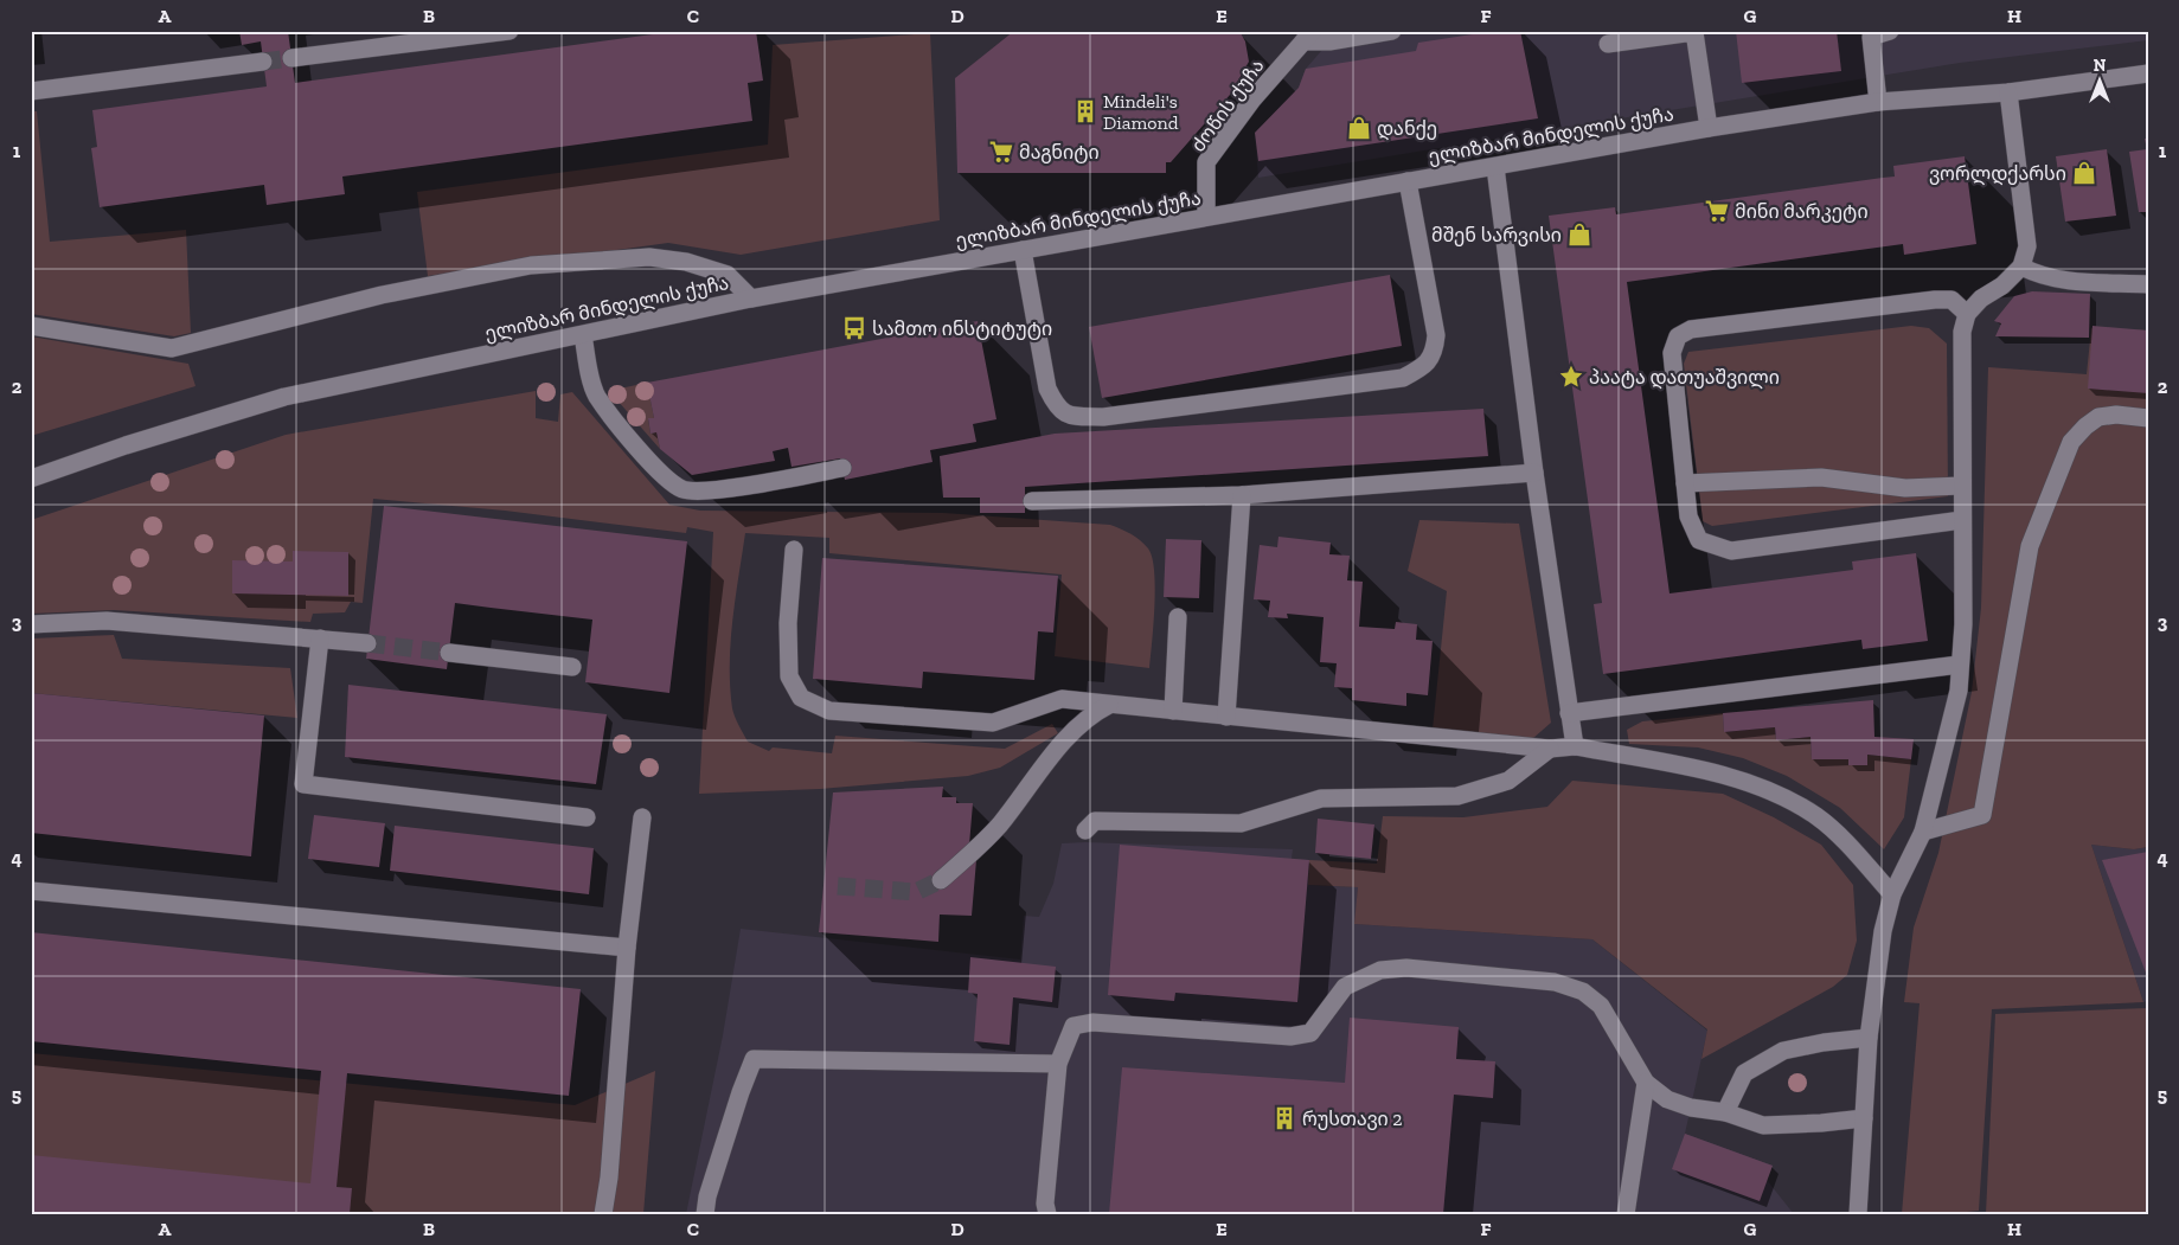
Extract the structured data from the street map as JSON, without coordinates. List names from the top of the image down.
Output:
{
  "streets": {
    "street": ["ძოწის ქუჩა", "ელიზბარ მინდელის ქუჩა"]
  },
  "crossings": [
    ["ძოწის ქუჩა", "ელიზბარ მინდელის ქუჩა"]
  ],
  "places": {
    "building": ["Mindeli's Diamond", "რუსთავი 2"],
    "shop": ["დანქე", "ვორლდქარსი", "მშენ სარვისი"],
    "supermarket": ["მაგნიტი", "მინი მარკეტი"],
    "bus stop": ["სამთო ინსტიტუტი"],
    "place": ["პაატა დათუაშვილი"]
  },
  "north": "top",
  "grid": {
    "columns": [
      "A",
      "B",
      "C",
      "D",
      "E",
      "F",
      "G",
      "H"
    ],
    "rows": [
      "1",
      "2",
      "3",
      "4",
      "5"
    ]
  }
}
